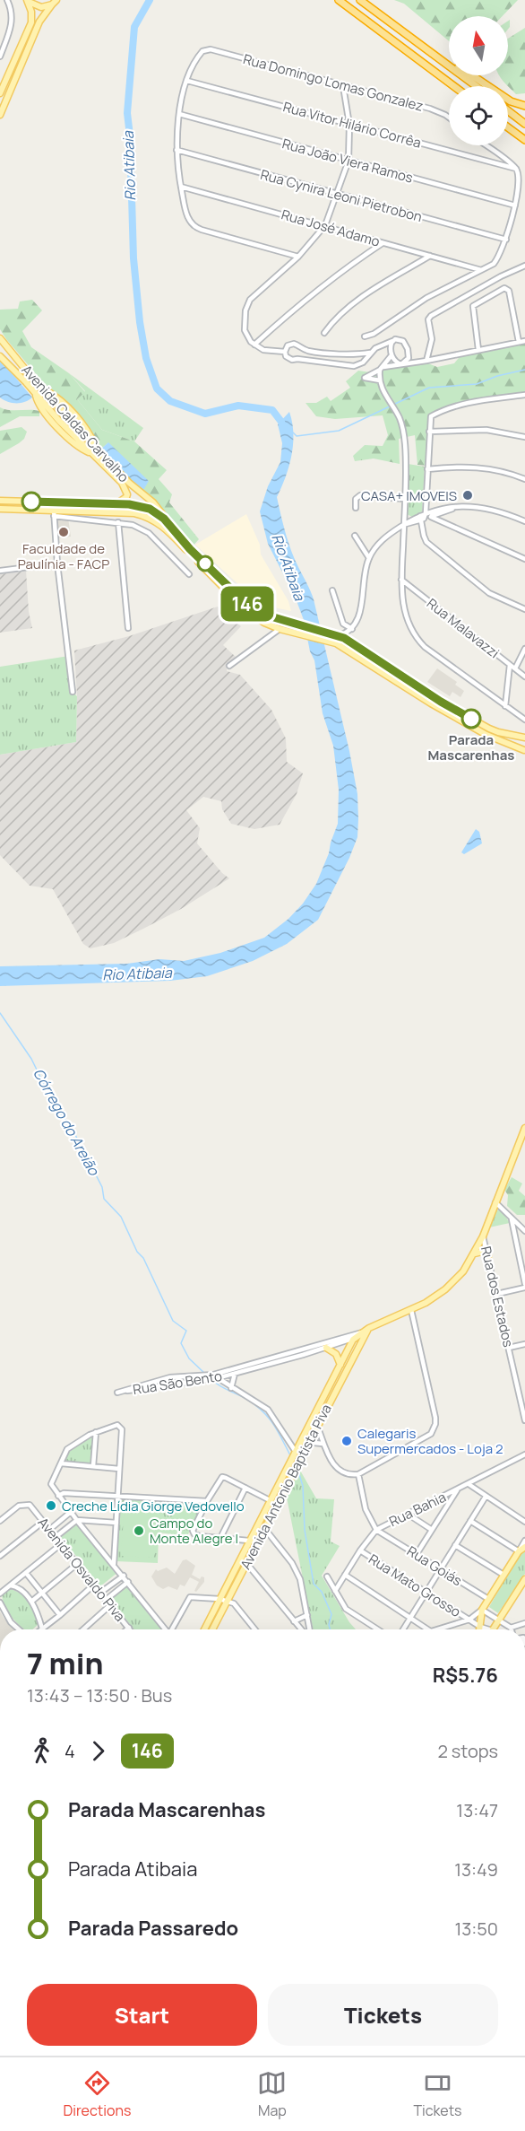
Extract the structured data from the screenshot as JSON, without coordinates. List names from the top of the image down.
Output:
{
  "streets": {
    "main road": ["Avenida Caldas Carvalho", "Rua São Bento", "Avenida Antonio Baptista Piva"],
    "street": [
      "Rua Domingo Lomas Gonzalez",
      "Rua Vitor Hilário Corrêa",
      "Rua João Viera Ramos",
      "Rua Cynira Leoni Pietrobon",
      "Rua José Adamo",
      "Rua Malavazzi",
      "Rua dos Estados",
      "Rua Bahia",
      "Rua Goiás",
      "Avenida Osvaldo Piva",
      "Rua Mato Grosso"
    ]
  },
  "crossings": [
    ["Rua Domingo Lomas Gonzalez", "Rua Vitor Hilário Corrêa"],
    ["Rua dos Estados", "Rua São Bento"],
    ["Rua São Bento", "Avenida Antonio Baptista Piva"],
    ["Rua Bahia", "Rua Goiás"],
    ["Rua Bahia", "Rua Mato Grosso"]
  ],
  "water": ["Rio Atibaia", "Córrego do Areião"],
  "places": [
    "CASA+ IMOVEIS",
    "Faculdade de Paulínia - FACP",
    "Parada Mascarenhas",
    "Calegaris Supermercados - Loja 2",
    "Creche Lídia Giorge Vedovello",
    "Campo do Monte Alegre l"
  ],
  "lines": ["bus line 146"],
  "north": "top",
  "page": {
    "on_map": "146",
    "heading": ["7 min", "13:43 – 13:50 · Bus", "R$5.76"],
    "legs": ["4", "146", "2 stops"],
    "list": [
      {
        "name": "Parada Mascarenhas",
        "value": "13:47"
      },
      {
        "name": "Parada Atibaia",
        "value": "13:49"
      },
      {
        "name": "Parada Passaredo",
        "value": "13:50"
      }
    ],
    "buttons": ["Start", "Tickets"],
    "tabs": ["Directions", "Map", "Tickets"]
  }
}
